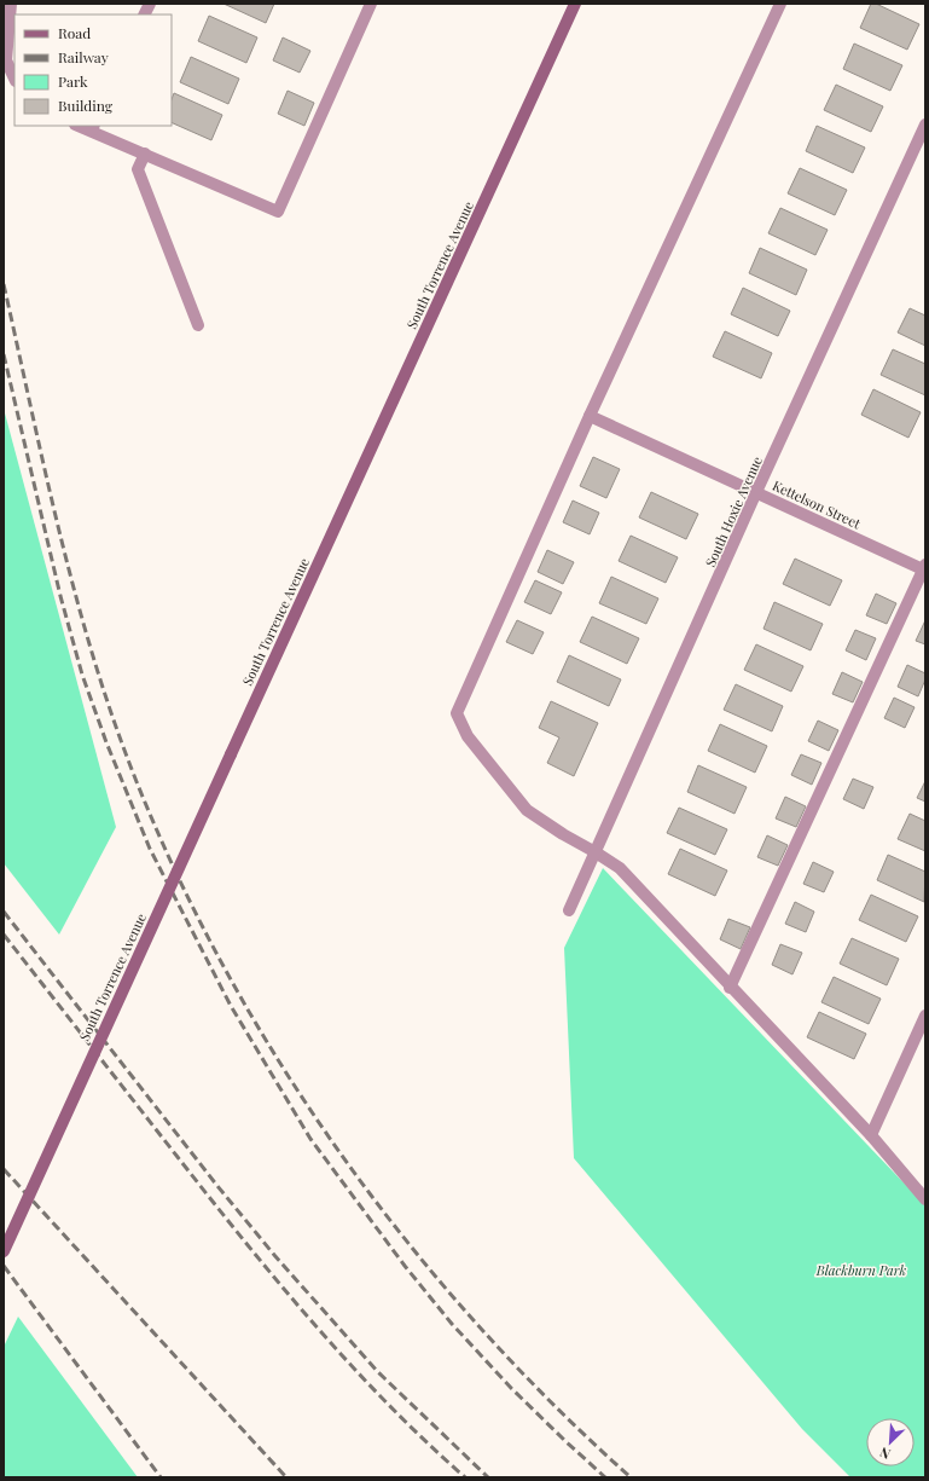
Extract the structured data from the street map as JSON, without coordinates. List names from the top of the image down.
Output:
{
  "streets": {
    "main road": ["South Torrence Avenue"],
    "street": ["Kettelson Street", "South Hoxie Avenue"]
  },
  "crossings": [
    ["Kettelson Street", "South Hoxie Avenue"]
  ],
  "parks": ["Blackburn Park"],
  "legend": [
    "Road",
    "Railway",
    "Park",
    "Building"
  ],
  "north": "bottom left"
}
